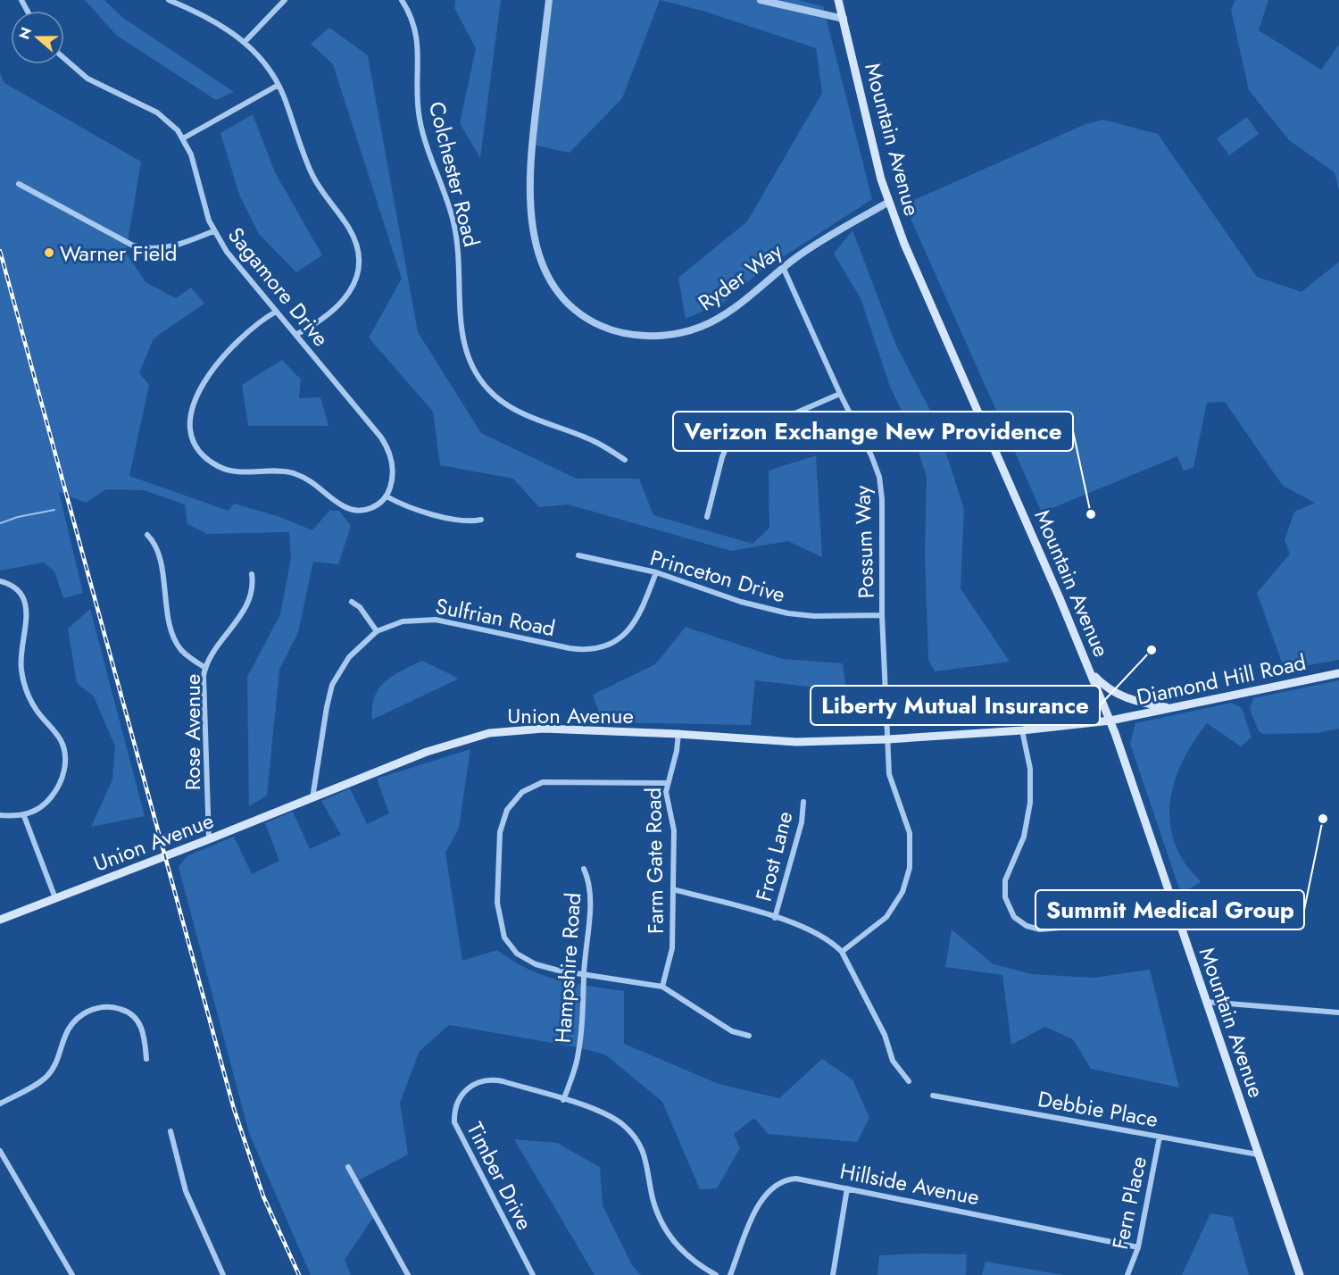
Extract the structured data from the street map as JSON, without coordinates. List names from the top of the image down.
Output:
{
  "streets": {
    "main road": ["Mountain Avenue", "Diamond Hill Road", "Union Avenue"],
    "street": [
      "Colchester Road",
      "Ryder Way",
      "Sagamore Drive",
      "Possum Way",
      "Princeton Drive",
      "Sulfrian Road",
      "Rose Avenue",
      "Frost Lane",
      "Farm Gate Road",
      "Hampshire Road",
      "Debbie Place",
      "Timber Drive",
      "Hillside Avenue",
      "Fern Place"
    ]
  },
  "crossings": [
    ["Mountain Avenue", "Ryder Way"],
    ["Mountain Avenue", "Diamond Hill Road"],
    ["Mountain Avenue", "Union Avenue"],
    ["Mountain Avenue", "Debbie Place"],
    ["Ryder Way", "Possum Way"],
    ["Possum Way", "Princeton Drive"],
    ["Possum Way", "Union Avenue"],
    ["Princeton Drive", "Sulfrian Road"],
    ["Sulfrian Road", "Union Avenue"],
    ["Diamond Hill Road", "Union Avenue"],
    ["Union Avenue", "Rose Avenue"],
    ["Union Avenue", "Farm Gate Road"],
    ["Hampshire Road", "Timber Drive"],
    ["Debbie Place", "Fern Place"],
    ["Hillside Avenue", "Fern Place"]
  ],
  "places": [
    "Warner Field",
    "Verizon Exchange New Providence",
    "Liberty Mutual Insurance",
    "Summit Medical Group"
  ],
  "north": "left"
}
